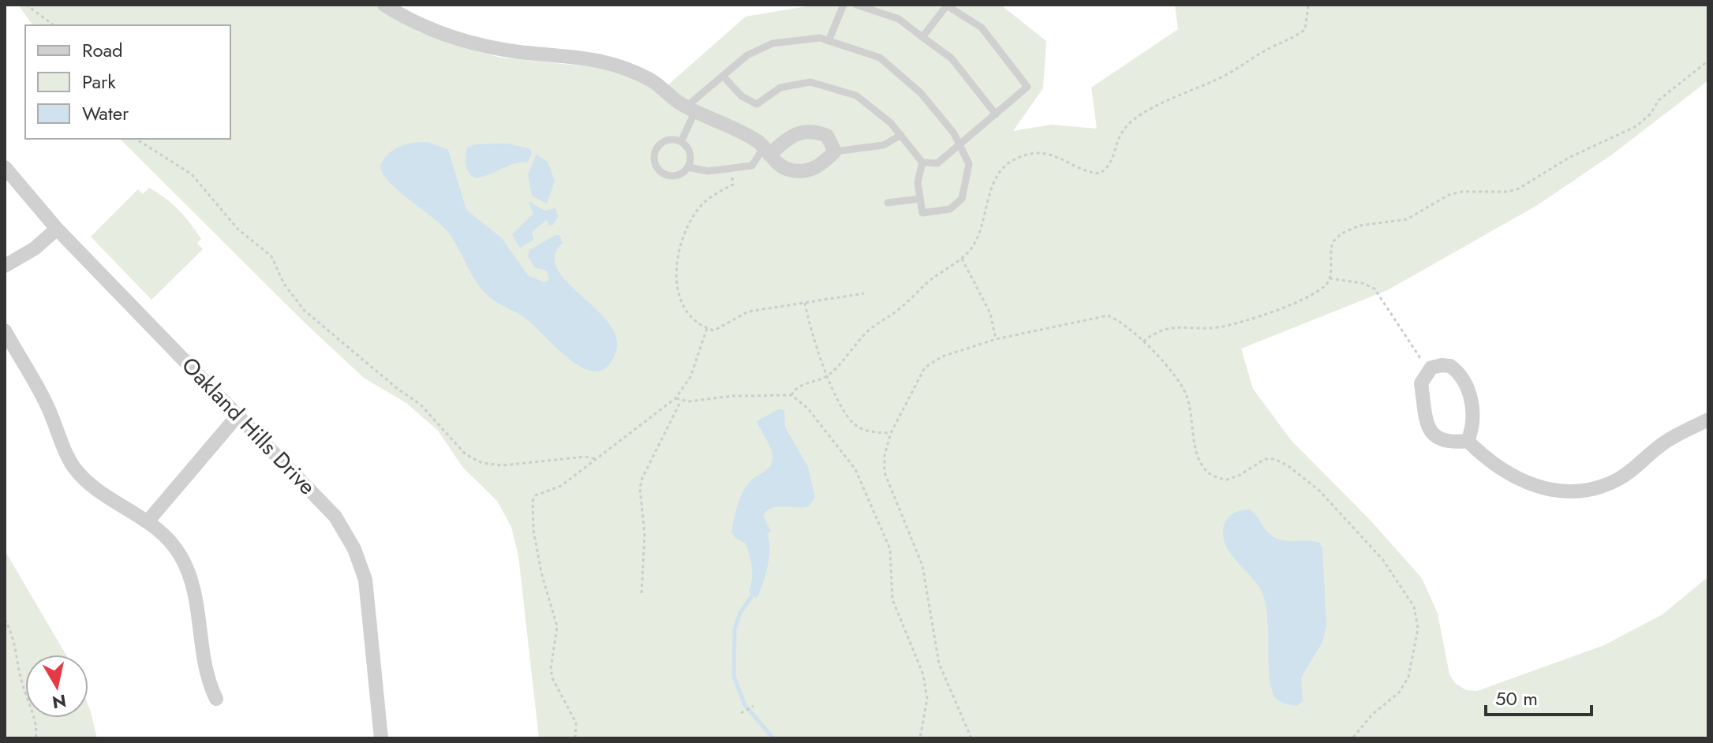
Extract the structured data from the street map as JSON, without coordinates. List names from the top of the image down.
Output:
{
  "streets": {
    "street": ["Oakland Hills Drive"]
  },
  "legend": ["Road", "Park", "Water"],
  "scale_bar": "50 m",
  "north": "bottom"
}
